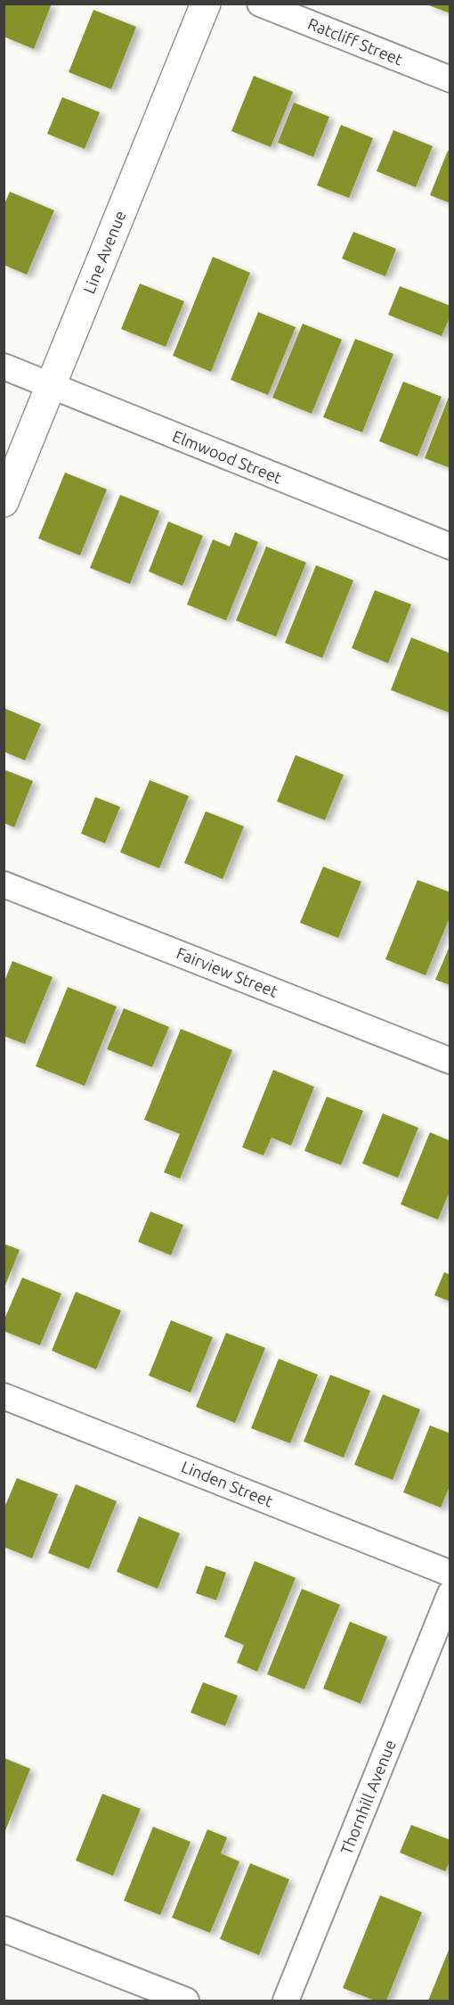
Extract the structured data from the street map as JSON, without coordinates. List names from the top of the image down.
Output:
{
  "streets": {
    "main road": ["Line Avenue"],
    "street": [
      "Ratcliff Street",
      "Elmwood Street",
      "Fairview Street",
      "Linden Street",
      "Thornhill Avenue"
    ]
  },
  "crossings": [
    ["Line Avenue", "Elmwood Street"]
  ]
}
